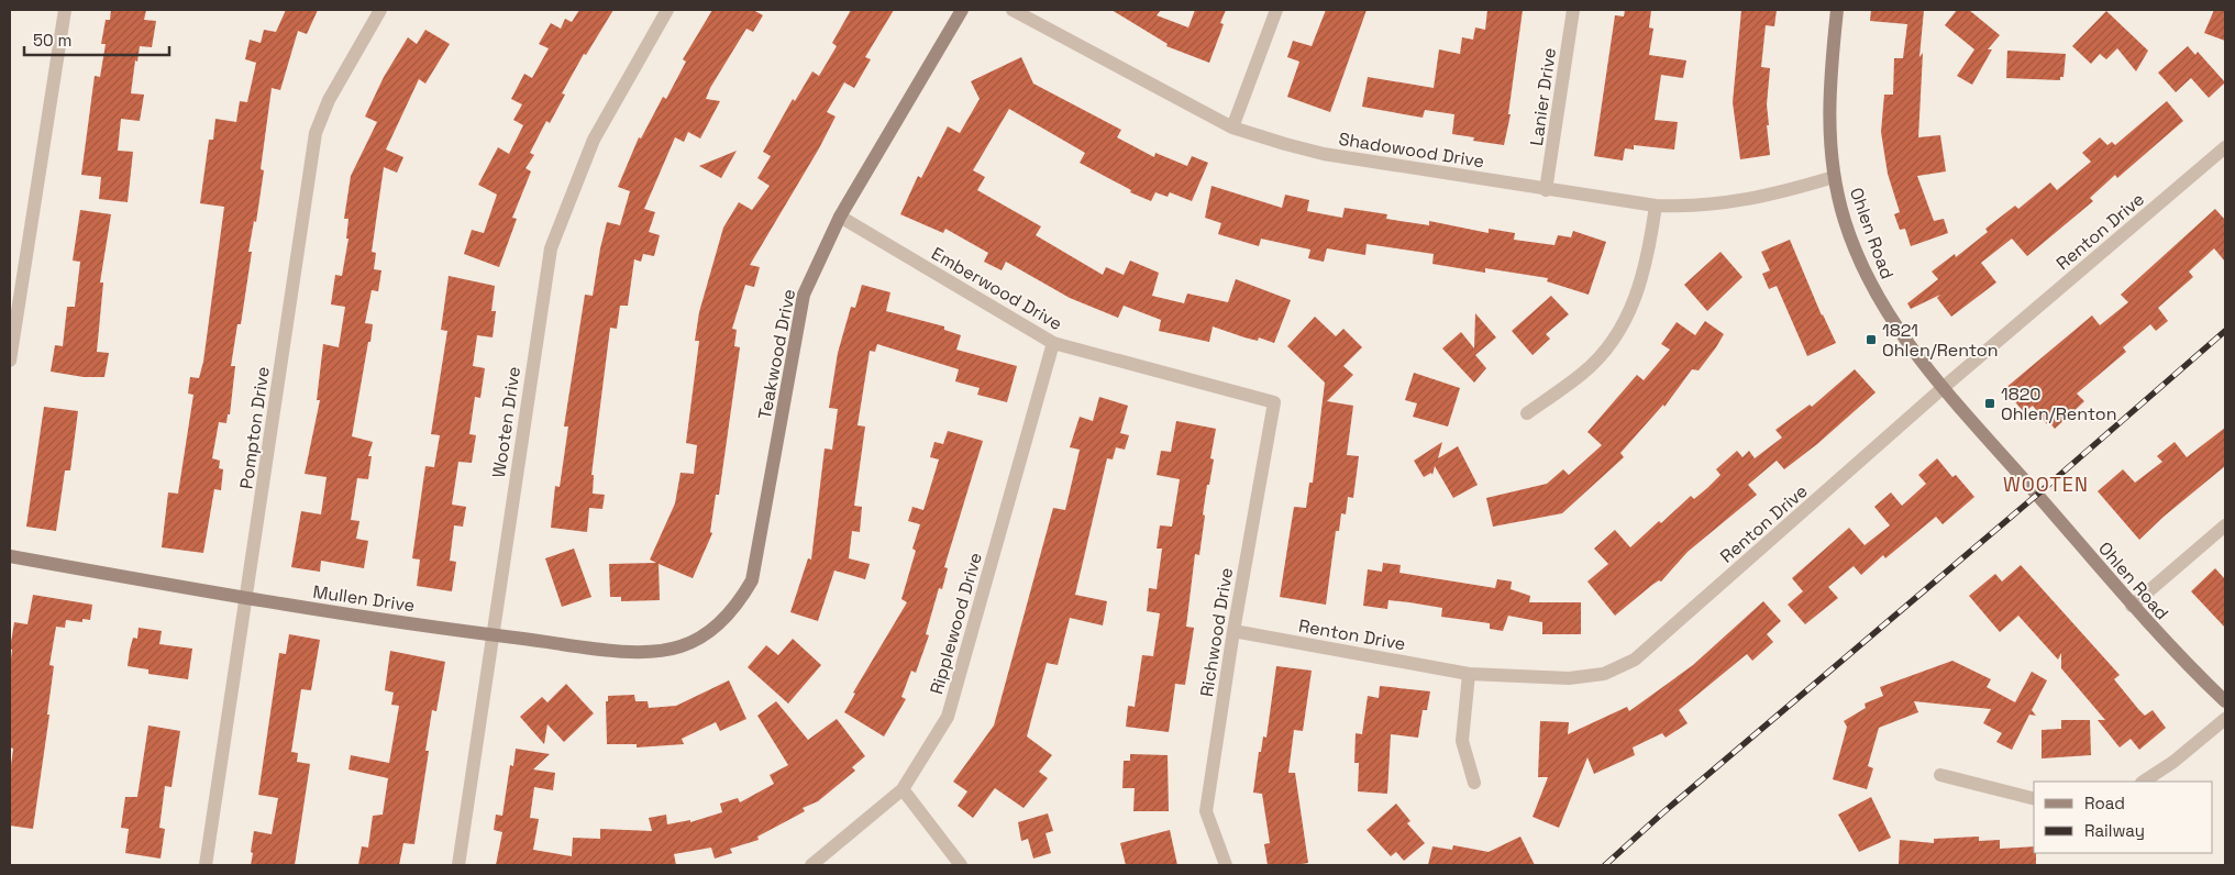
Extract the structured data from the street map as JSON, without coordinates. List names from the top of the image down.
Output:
{
  "streets": {
    "street": [
      "Lanier Drive",
      "Shadowood Drive",
      "Renton Drive",
      "Ohlen Road",
      "Emberwood Drive",
      "Teakwood Drive",
      "Wooten Drive",
      "Pompton Drive",
      "Mullen Drive",
      "Ripplewood Drive",
      "Richwood Drive"
    ]
  },
  "crossings": [
    ["Lanier Drive", "Shadowood Drive"],
    ["Shadowood Drive", "Ohlen Road"],
    ["Renton Drive", "Ohlen Road"],
    ["Renton Drive", "Richwood Drive"],
    ["Emberwood Drive", "Teakwood Drive"],
    ["Emberwood Drive", "Ripplewood Drive"],
    ["Emberwood Drive", "Richwood Drive"],
    ["Teakwood Drive", "Mullen Drive"],
    ["Wooten Drive", "Mullen Drive"],
    ["Pompton Drive", "Mullen Drive"]
  ],
  "districts": ["WOOTEN"],
  "places": {
    "transit": ["1821 Ohlen/Renton", "1820 Ohlen/Renton"]
  },
  "legend": ["Road", "Railway"],
  "scale_bar": "50 m"
}
